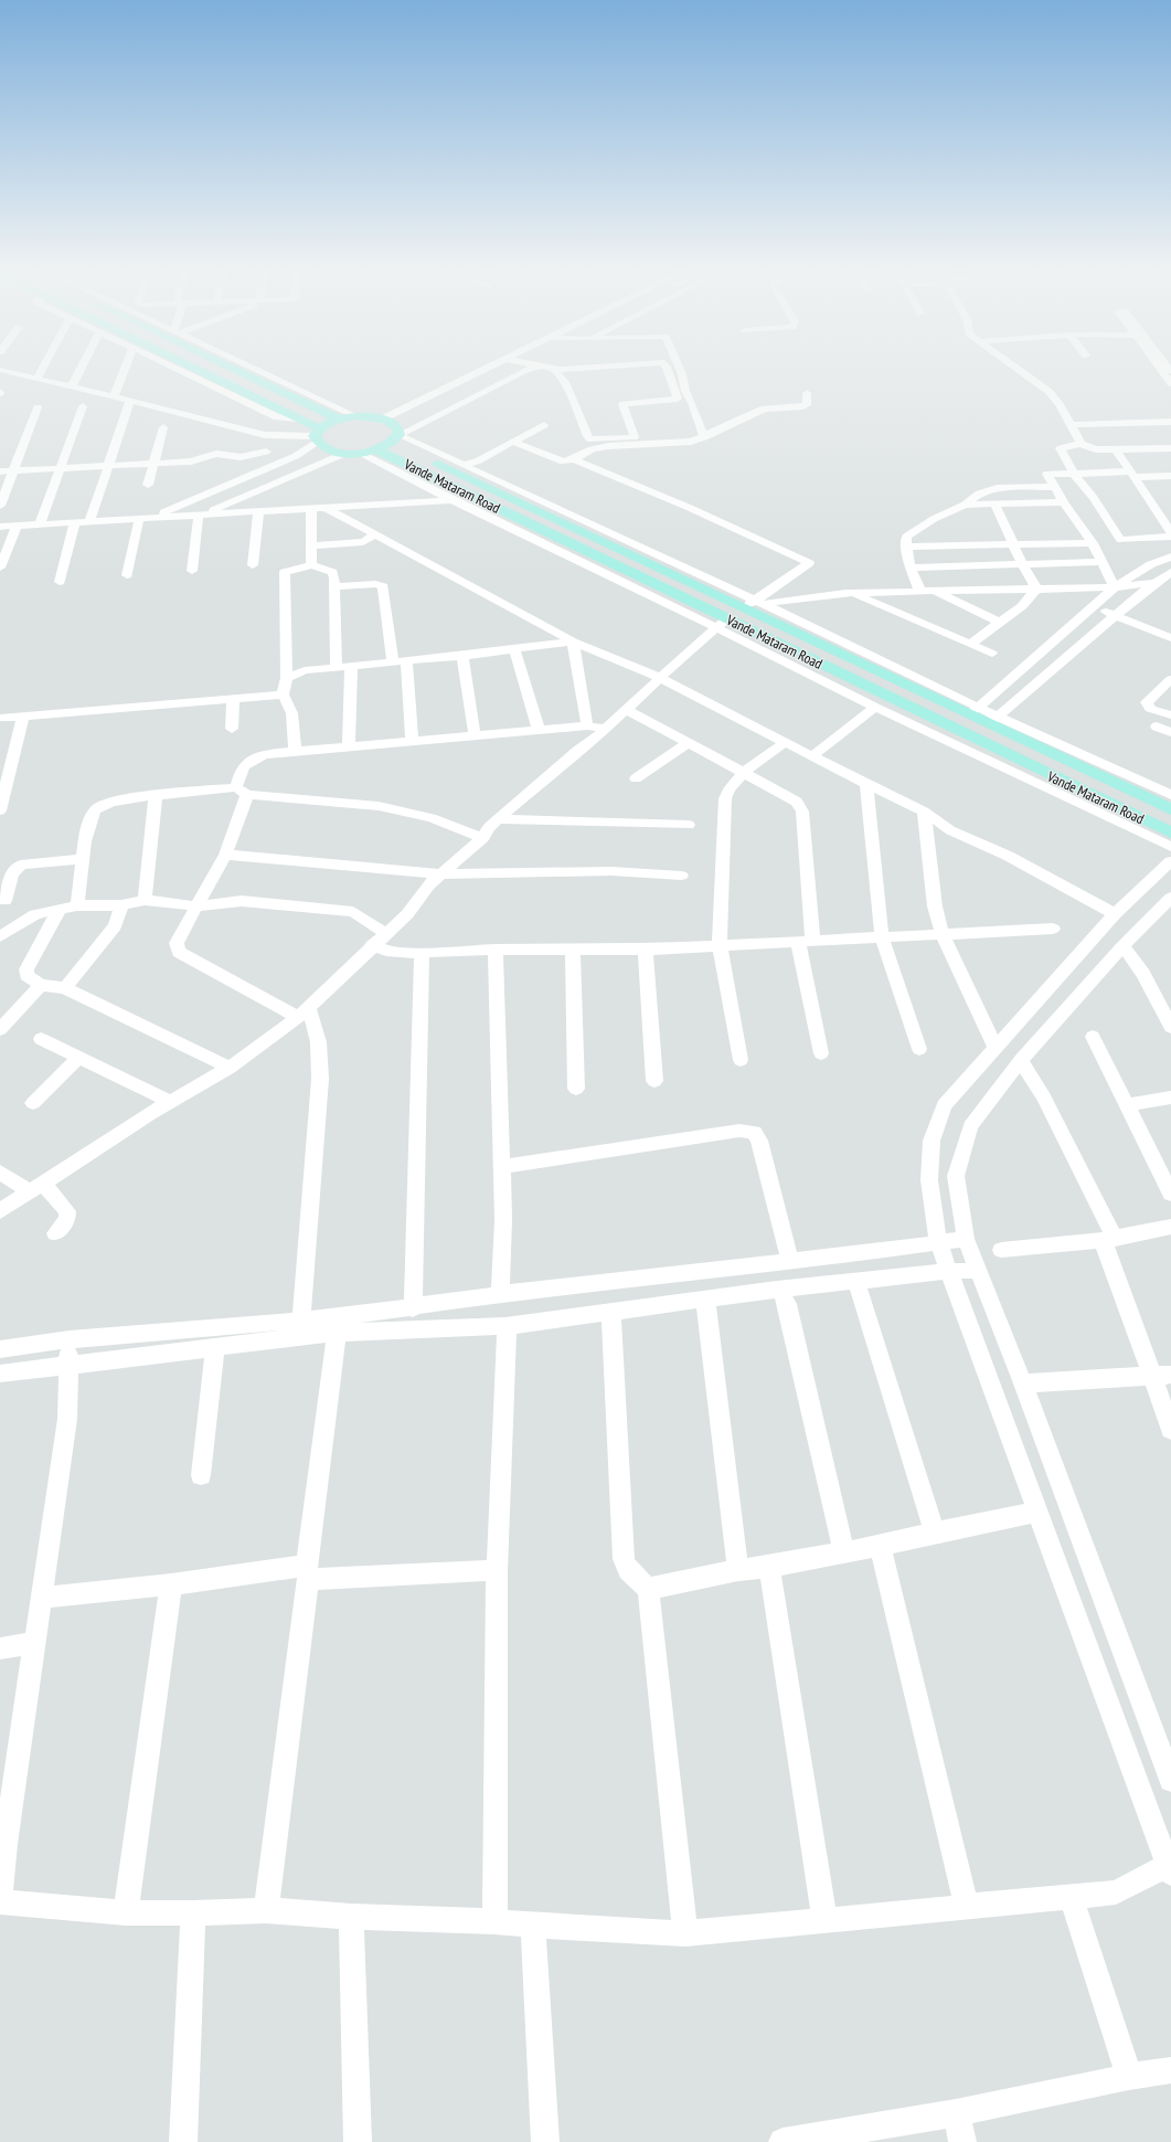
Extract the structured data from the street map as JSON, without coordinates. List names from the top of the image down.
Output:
{
  "streets": {
    "main road": ["Vande Mataram Road"]
  }
}
